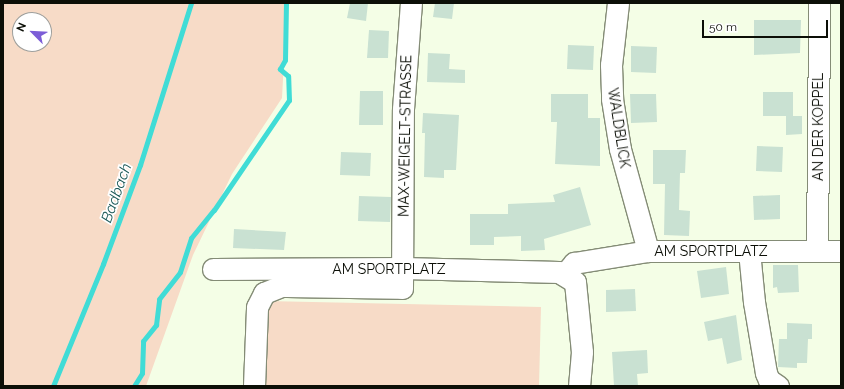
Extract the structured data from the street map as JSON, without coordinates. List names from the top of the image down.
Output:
{
  "streets": {
    "street": [
      "AN DER KOPPEL",
      "WALDBLICK",
      "MAX-WEIGELT-STRASSE",
      "AM SPORTPLATZ"
    ]
  },
  "crossings": [
    ["AN DER KOPPEL", "AM SPORTPLATZ"],
    ["WALDBLICK", "AM SPORTPLATZ"],
    ["MAX-WEIGELT-STRASSE", "AM SPORTPLATZ"]
  ],
  "water": ["Badbach"],
  "scale_bar": "50 m",
  "north": "top left"
}
